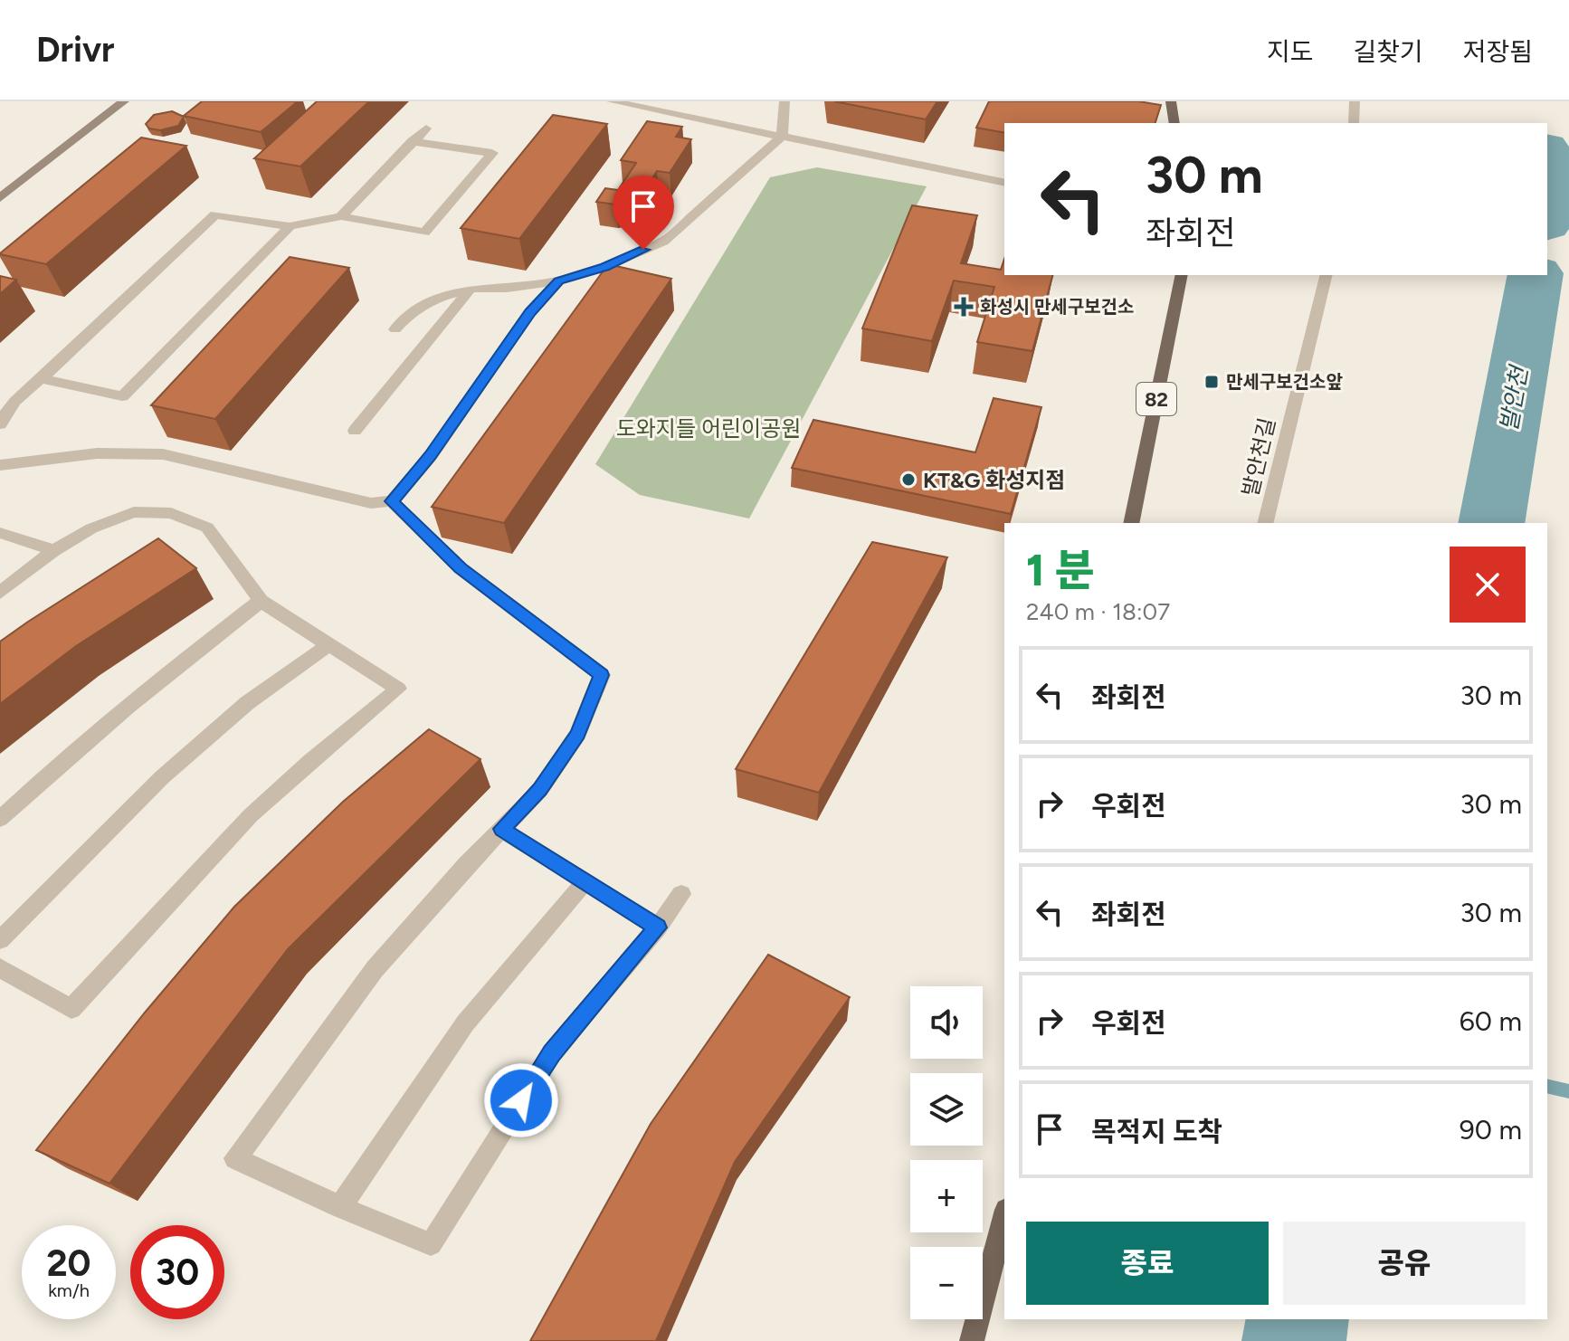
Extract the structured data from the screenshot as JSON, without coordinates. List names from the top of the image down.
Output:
{
  "streets": {
    "main road": ["82"],
    "street": ["발안천길"]
  },
  "water": ["발안천"],
  "parks": ["도와지들 어린이공원"],
  "places": {
    "health": ["화성시 만세구보건소"],
    "transit": ["만세구보건소앞"],
    "other": ["KT&G 화성지점"]
  },
  "page": {
    "header": "Drivr",
    "nav": ["지도", "길찾기", "저장됨"],
    "turn": ["30 m", "좌회전"],
    "heading": ["1 분", "240 m · 18:07"],
    "list": [
      {
        "name": "좌회전",
        "value": "30 m"
      },
      {
        "name": "우회전",
        "value": "30 m"
      },
      {
        "name": "좌회전",
        "value": "30 m"
      },
      {
        "name": "우회전",
        "value": "60 m"
      },
      {
        "name": "목적지 도착",
        "value": "90 m"
      }
    ],
    "map_buttons": ["+", "−"],
    "buttons": ["종료", "공유"],
    "speed": "20 km/h",
    "limit": "30"
  }
}
